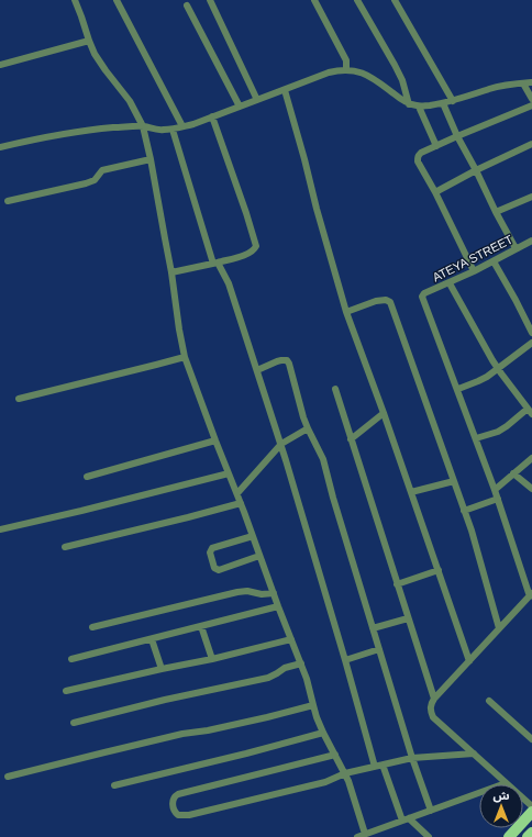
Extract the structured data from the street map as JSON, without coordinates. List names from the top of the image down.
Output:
{
  "streets": {
    "street": ["ATEYA STREET"]
  },
  "north": "top"
}
